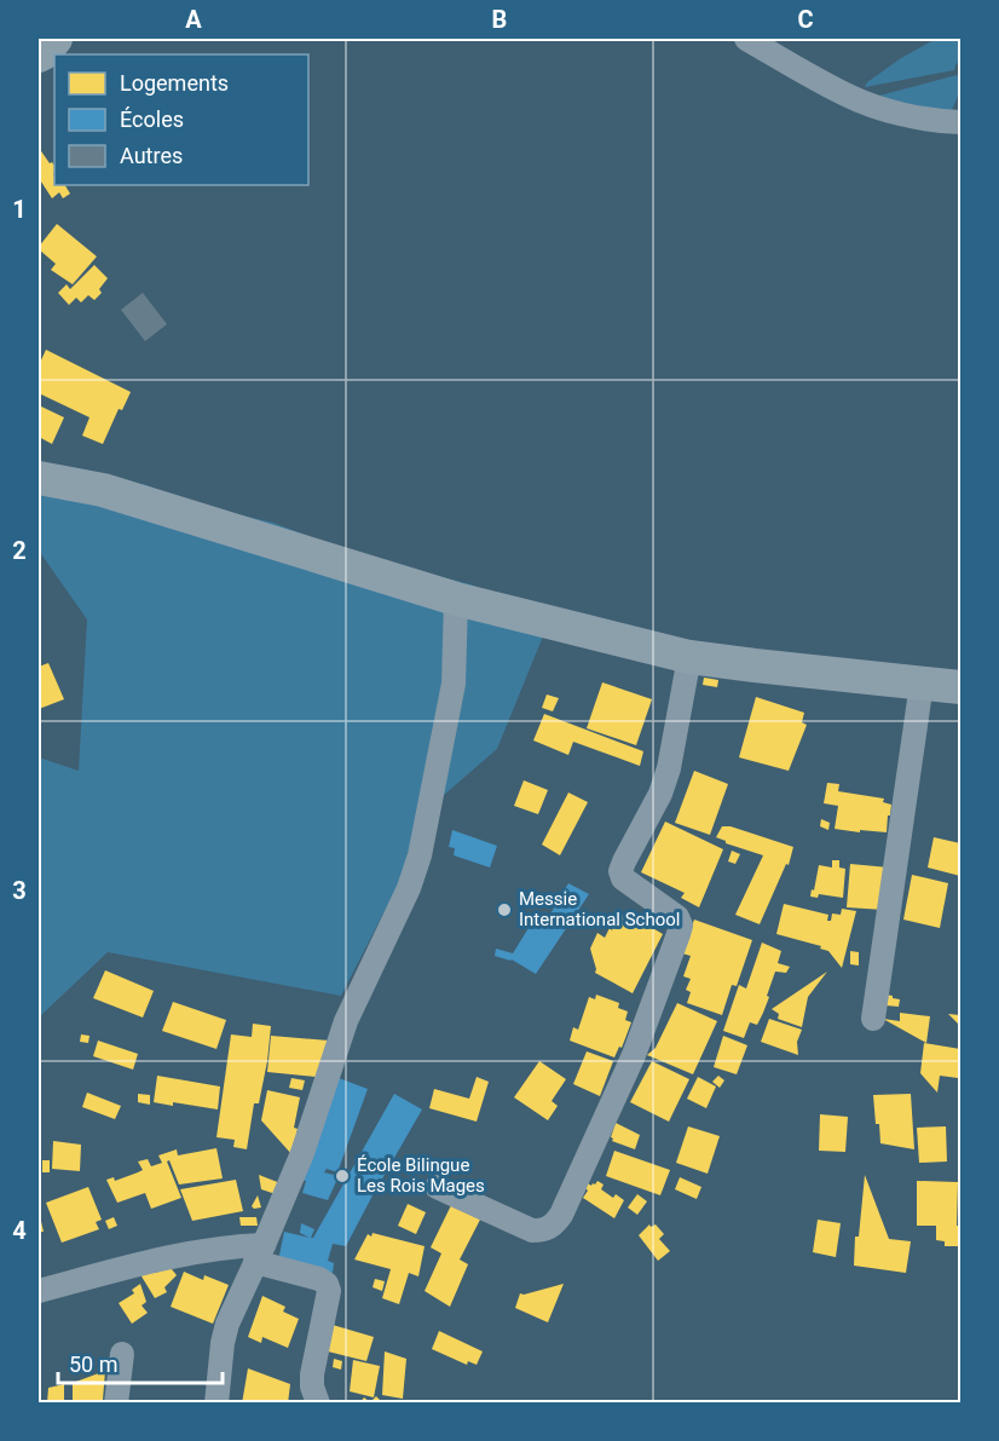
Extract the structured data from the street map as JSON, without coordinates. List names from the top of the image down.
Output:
{
  "places": ["Messie International School", "École Bilingue Les Rois Mages"],
  "legend": ["Logements", "Écoles", "Autres"],
  "scale_bar": "50 m",
  "grid": {
    "columns": ["A", "B", "C"],
    "rows": [
      "1",
      "2",
      "3",
      "4"
    ]
  }
}
